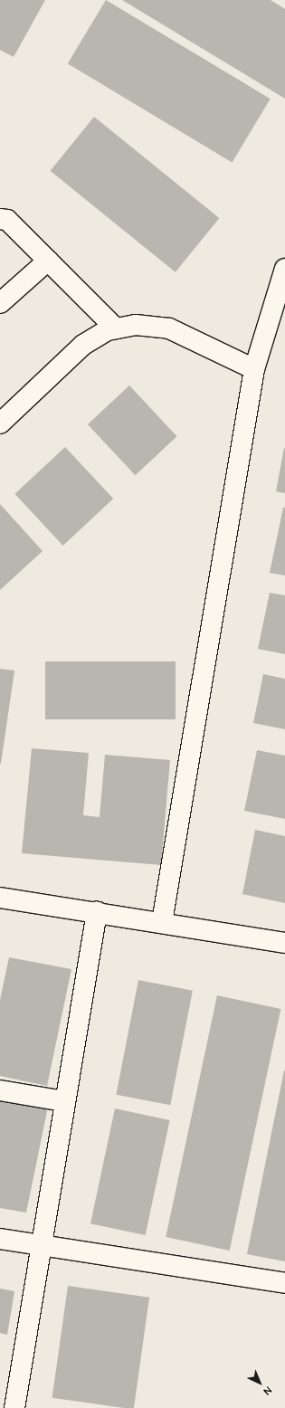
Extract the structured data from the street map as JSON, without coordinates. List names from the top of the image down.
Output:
{
  "north": "bottom right"
}
